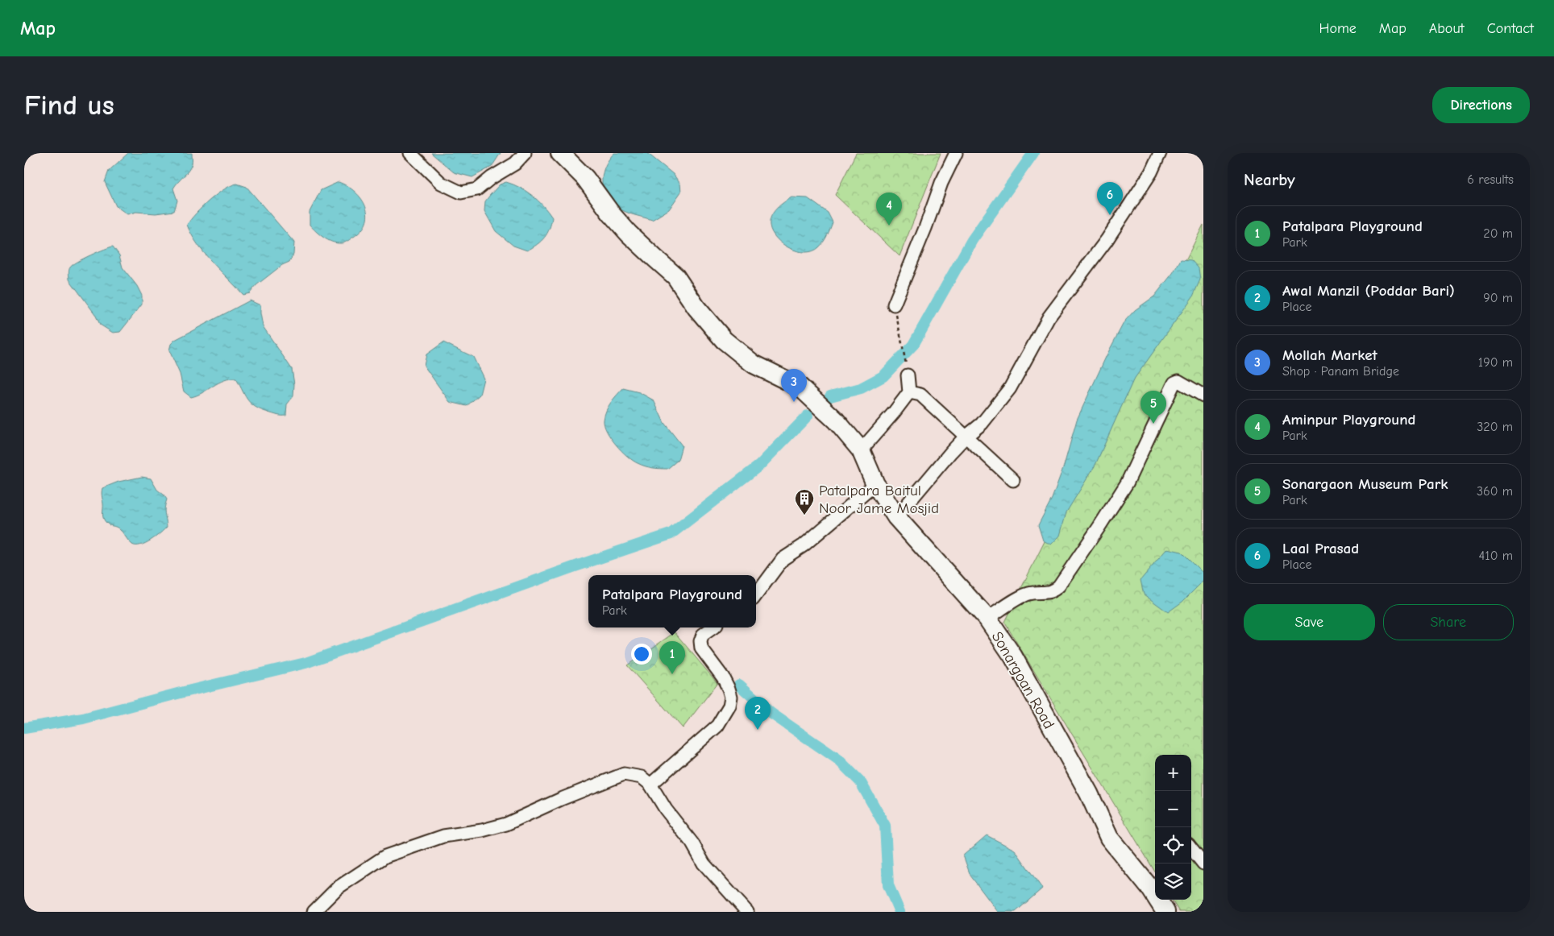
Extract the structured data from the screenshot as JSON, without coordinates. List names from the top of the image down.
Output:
{
  "streets": {
    "main road": ["Sonargoan Road"]
  },
  "places": {
    "building": ["Patalpara Baitul Noor Jame Mosjid"]
  },
  "page": {
    "header": "Map",
    "nav": [
      "Home",
      "Map",
      "About",
      "Contact"
    ],
    "buttons": [
      "Directions",
      ["Save", "Share"]
    ],
    "title": "Find us",
    "heading": ["Nearby", "6 results"],
    "pins": [
      "6",
      "4",
      "3",
      "5",
      "1",
      "2"
    ],
    "list": [
      {
        "mark": "1",
        "name": "Patalpara Playground",
        "note": "Park",
        "value": "20 m"
      },
      {
        "mark": "2",
        "name": "Awal Manzil (Poddar Bari)",
        "note": "Place",
        "value": "90 m"
      },
      {
        "mark": "3",
        "name": "Mollah Market",
        "note": "Shop · Panam Bridge",
        "value": "190 m"
      },
      {
        "mark": "4",
        "name": "Aminpur Playground",
        "note": "Park",
        "value": "320 m"
      },
      {
        "mark": "5",
        "name": "Sonargaon Museum Park",
        "note": "Park",
        "value": "360 m"
      },
      {
        "mark": "6",
        "name": "Laal Prasad",
        "note": "Place",
        "value": "410 m"
      }
    ],
    "popup": ["Patalpara Playground", "Park"],
    "map_buttons": ["+", "−"]
  }
}
